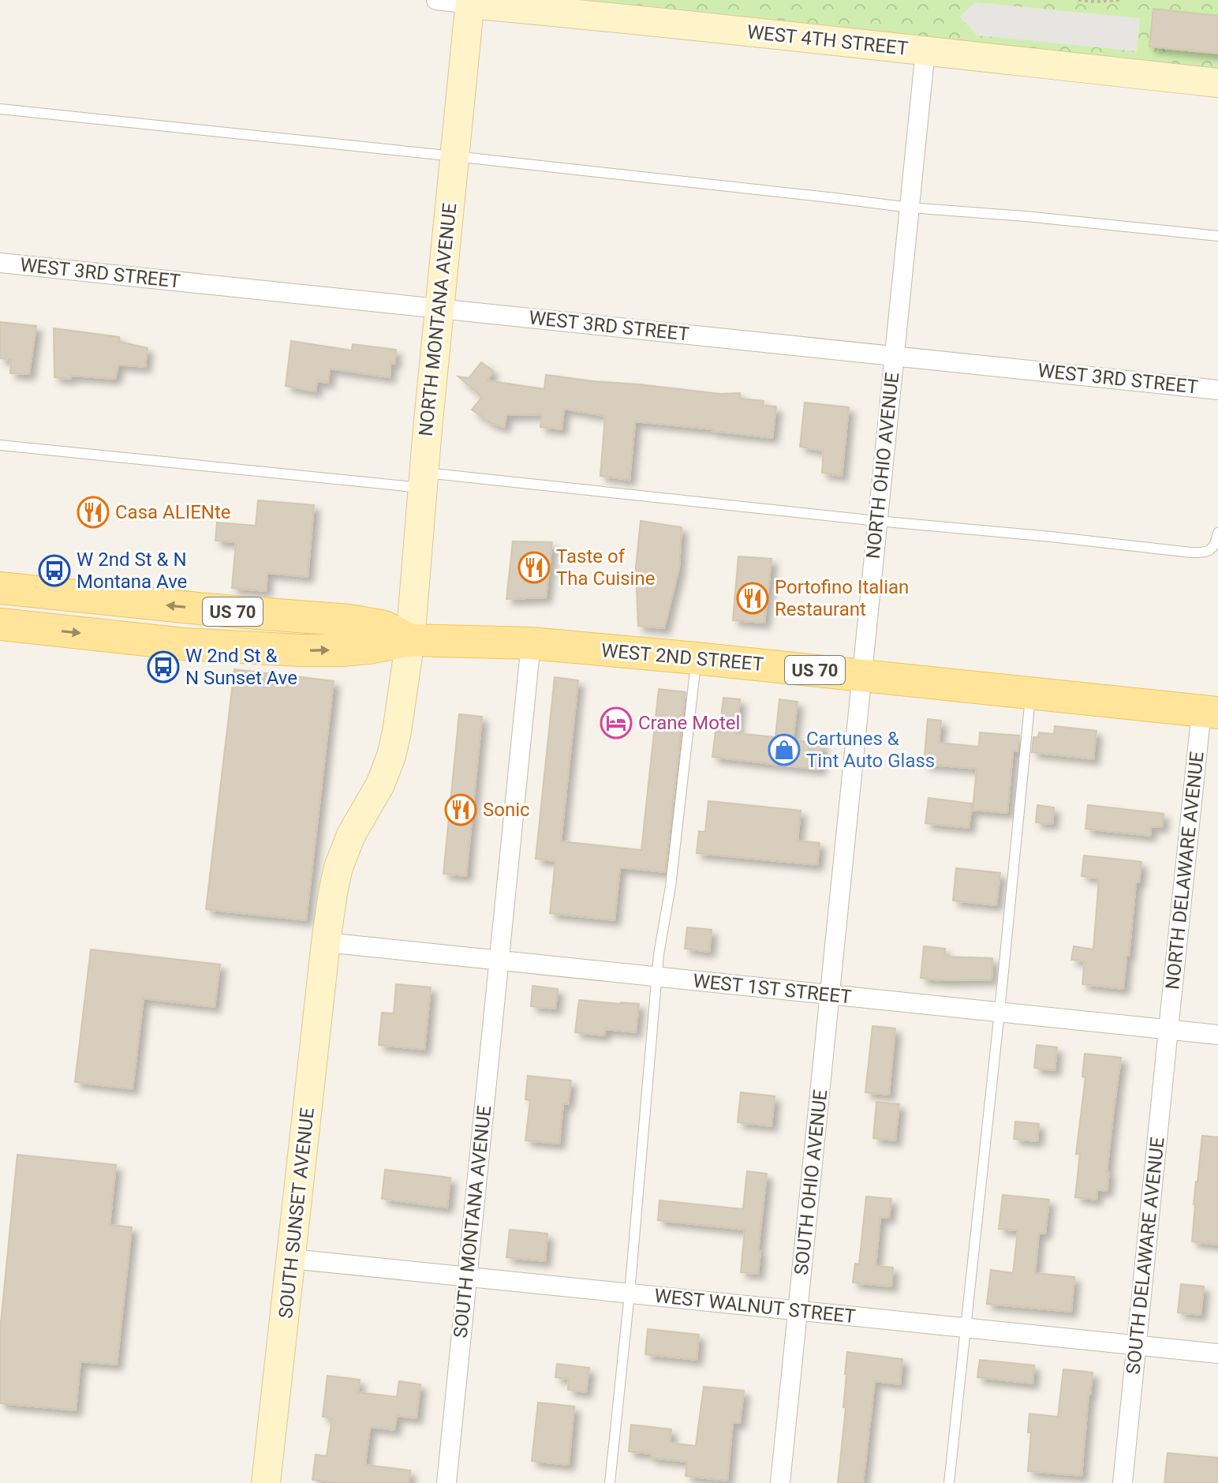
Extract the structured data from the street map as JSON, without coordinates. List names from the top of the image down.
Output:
{
  "streets": {
    "main road": ["US 70", "WEST 2ND STREET"],
    "street": [
      "WEST 4TH STREET",
      "WEST 3RD STREET",
      "NORTH MONTANA AVENUE",
      "NORTH OHIO AVENUE",
      "NORTH DELAWARE AVENUE",
      "WEST 1ST STREET",
      "SOUTH OHIO AVENUE",
      "SOUTH SUNSET AVENUE",
      "SOUTH MONTANA AVENUE",
      "SOUTH DELAWARE AVENUE",
      "WEST WALNUT STREET"
    ]
  },
  "crossings": [
    ["WEST 4TH STREET", "NORTH MONTANA AVENUE"],
    ["WEST 4TH STREET", "NORTH OHIO AVENUE"],
    ["WEST 3RD STREET", "NORTH MONTANA AVENUE"],
    ["WEST 3RD STREET", "NORTH OHIO AVENUE"],
    ["NORTH MONTANA AVENUE", "WEST 2ND STREET"],
    ["NORTH MONTANA AVENUE", "SOUTH SUNSET AVENUE"],
    ["NORTH OHIO AVENUE", "WEST 2ND STREET"],
    ["NORTH OHIO AVENUE", "WEST 1ST STREET"],
    ["NORTH OHIO AVENUE", "SOUTH OHIO AVENUE"],
    ["WEST 2ND STREET", "NORTH DELAWARE AVENUE"],
    ["WEST 2ND STREET", "SOUTH SUNSET AVENUE"],
    ["NORTH DELAWARE AVENUE", "WEST 1ST STREET"],
    ["NORTH DELAWARE AVENUE", "SOUTH DELAWARE AVENUE"],
    ["WEST 1ST STREET", "SOUTH OHIO AVENUE"],
    ["WEST 1ST STREET", "SOUTH SUNSET AVENUE"],
    ["WEST 1ST STREET", "SOUTH MONTANA AVENUE"],
    ["WEST 1ST STREET", "SOUTH DELAWARE AVENUE"],
    ["SOUTH OHIO AVENUE", "WEST WALNUT STREET"],
    ["SOUTH SUNSET AVENUE", "WEST WALNUT STREET"],
    ["SOUTH MONTANA AVENUE", "WEST WALNUT STREET"],
    ["SOUTH DELAWARE AVENUE", "WEST WALNUT STREET"]
  ],
  "places": {
    "restaurant": [
      "Casa ALIENte",
      "Taste of Tha Cuisine",
      "Portofino Italian Restaurant",
      "Sonic"
    ],
    "bus stop": ["W 2nd St & N Montana Ave", "W 2nd St & N Sunset Ave"],
    "hotel": ["Crane Motel"],
    "shop": ["Cartunes & Tint Auto Glass"]
  }
}
